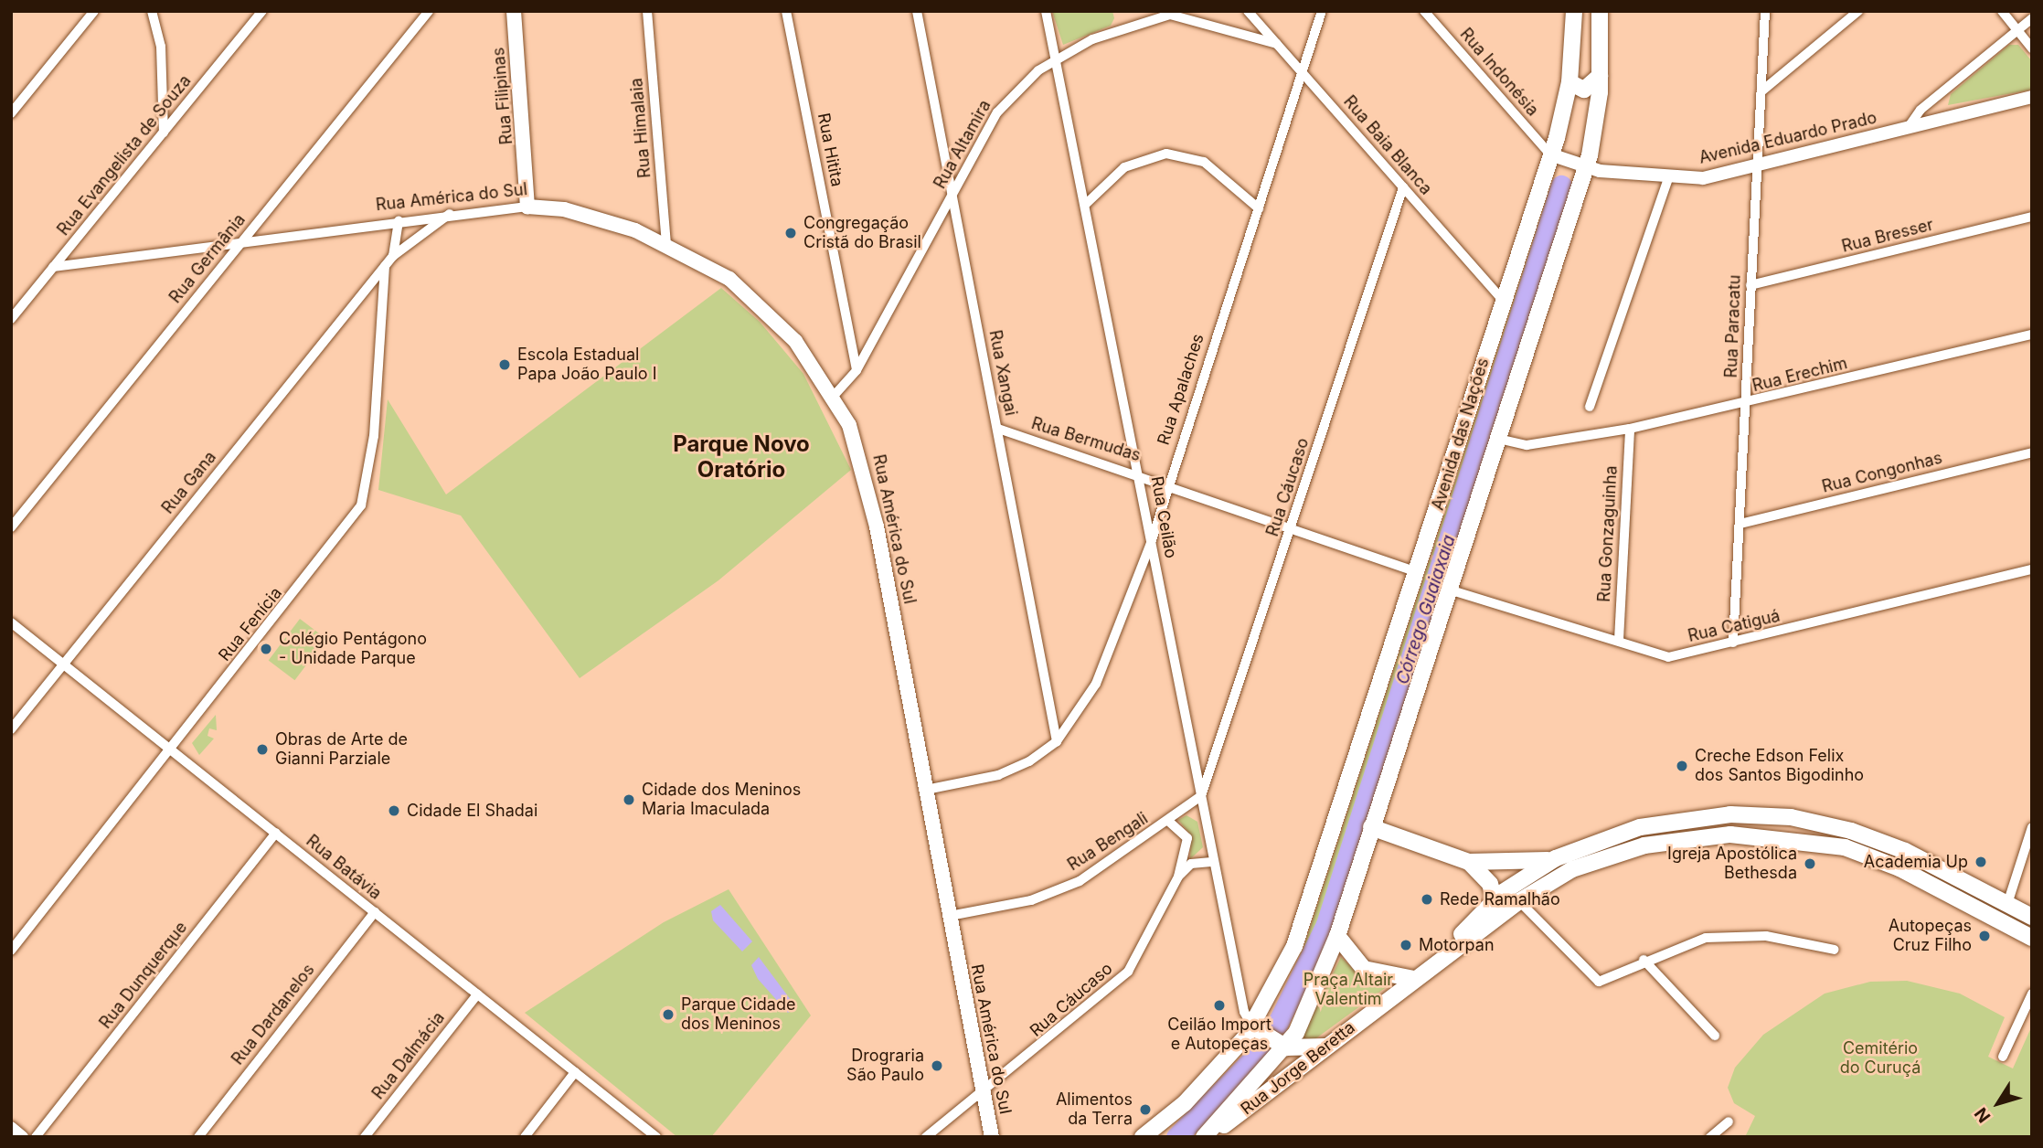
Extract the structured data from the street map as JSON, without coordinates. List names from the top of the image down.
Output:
{
  "streets": {
    "main road": [
      "Rua Filipinas",
      "Rua América do Sul",
      "Avenida das Nações",
      "Rua Jorge Beretta"
    ],
    "street": [
      "Rua Indonésia",
      "Rua Himalaia",
      "Avenida Eduardo Prado",
      "Rua Altamira",
      "Rua Baia Blanca",
      "Rua Hitita",
      "Rua Evangelista de Souza",
      "Rua Bresser",
      "Rua Germânia",
      "Rua Paracatu",
      "Rua Xangai",
      "Rua Erechim",
      "Rua Apalaches",
      "Rua Bermudas",
      "Rua Congonhas",
      "Rua Gana",
      "Rua Cáucaso",
      "Rua Ceilão",
      "Rua Gonzaguinha",
      "Rua Fenícia",
      "Rua Catiguá",
      "Rua Bengali",
      "Rua Batávia",
      "Rua Dunquerque",
      "Rua Dardanelos",
      "Rua Dalmácia"
    ]
  },
  "crossings": [
    ["Rua Indonésia", "Avenida Eduardo Prado"],
    ["Rua Indonésia", "Avenida das Nações"],
    ["Rua Filipinas", "Rua América do Sul"],
    ["Rua Himalaia", "Rua América do Sul"],
    ["Avenida Eduardo Prado", "Rua Paracatu"],
    ["Avenida Eduardo Prado", "Avenida das Nações"],
    ["Rua Altamira", "Rua Hitita"],
    ["Rua Altamira", "Rua América do Sul"],
    ["Rua Altamira", "Rua Xangai"],
    ["Rua Altamira", "Rua Ceilão"],
    ["Rua Baia Blanca", "Rua Apalaches"],
    ["Rua Baia Blanca", "Avenida das Nações"],
    ["Rua Baia Blanca", "Rua Cáucaso"],
    ["Rua Evangelista de Souza", "Rua América do Sul"],
    ["Rua América do Sul", "Rua Germânia"],
    ["Rua América do Sul", "Rua Apalaches"],
    ["Rua América do Sul", "Rua Gana"],
    ["Rua América do Sul", "Rua Cáucaso"],
    ["Rua América do Sul", "Rua Bengali"],
    ["Rua Bresser", "Rua Paracatu"],
    ["Rua Paracatu", "Rua Erechim"],
    ["Rua Paracatu", "Rua Congonhas"],
    ["Rua Paracatu", "Rua Catiguá"],
    ["Rua Xangai", "Rua Apalaches"],
    ["Rua Xangai", "Rua Bermudas"],
    ["Rua Erechim", "Rua Gonzaguinha"],
    ["Rua Apalaches", "Rua Bermudas"],
    ["Rua Apalaches", "Rua Ceilão"],
    ["Avenida das Nações", "Rua Bermudas"],
    ["Avenida das Nações", "Rua Ceilão"],
    ["Rua Bermudas", "Rua Cáucaso"],
    ["Rua Bermudas", "Rua Ceilão"],
    ["Rua Gana", "Rua Fenícia"],
    ["Rua Gana", "Rua Batávia"],
    ["Rua Cáucaso", "Rua Ceilão"],
    ["Rua Cáucaso", "Rua Bengali"],
    ["Rua Ceilão", "Rua Bengali"],
    ["Rua Gonzaguinha", "Rua Catiguá"],
    ["Rua Fenícia", "Rua Batávia"],
    ["Rua Batávia", "Rua Dunquerque"],
    ["Rua Batávia", "Rua Dardanelos"],
    ["Rua Batávia", "Rua Dalmácia"]
  ],
  "districts": ["Parque Novo Oratório"],
  "water": ["Córrego Guaiaxaia"],
  "parks": ["Praça Altair Valentim", "Cemitério do Curuçá"],
  "places": [
    "Congregação Cristã do Brasil",
    "Escola Estadual Papa João Paulo I",
    "Colégio Pentágono - Unidade Parque",
    "Obras de Arte de Gianni Parziale",
    "Creche Edson Felix dos Santos Bigodinho",
    "Cidade dos Meninos Maria Imaculada",
    "Cidade El Shadai",
    "Academia Up",
    "Igreja Apostólica Bethesda",
    "Rede Ramalhão",
    "Autopeças Cruz Filho",
    "Motorpan",
    "Ceilão Import e Autopeças",
    "Parque Cidade dos Meninos",
    "Drograria São Paulo",
    "Alimentos da Terra"
  ],
  "north": "bottom left"
}
